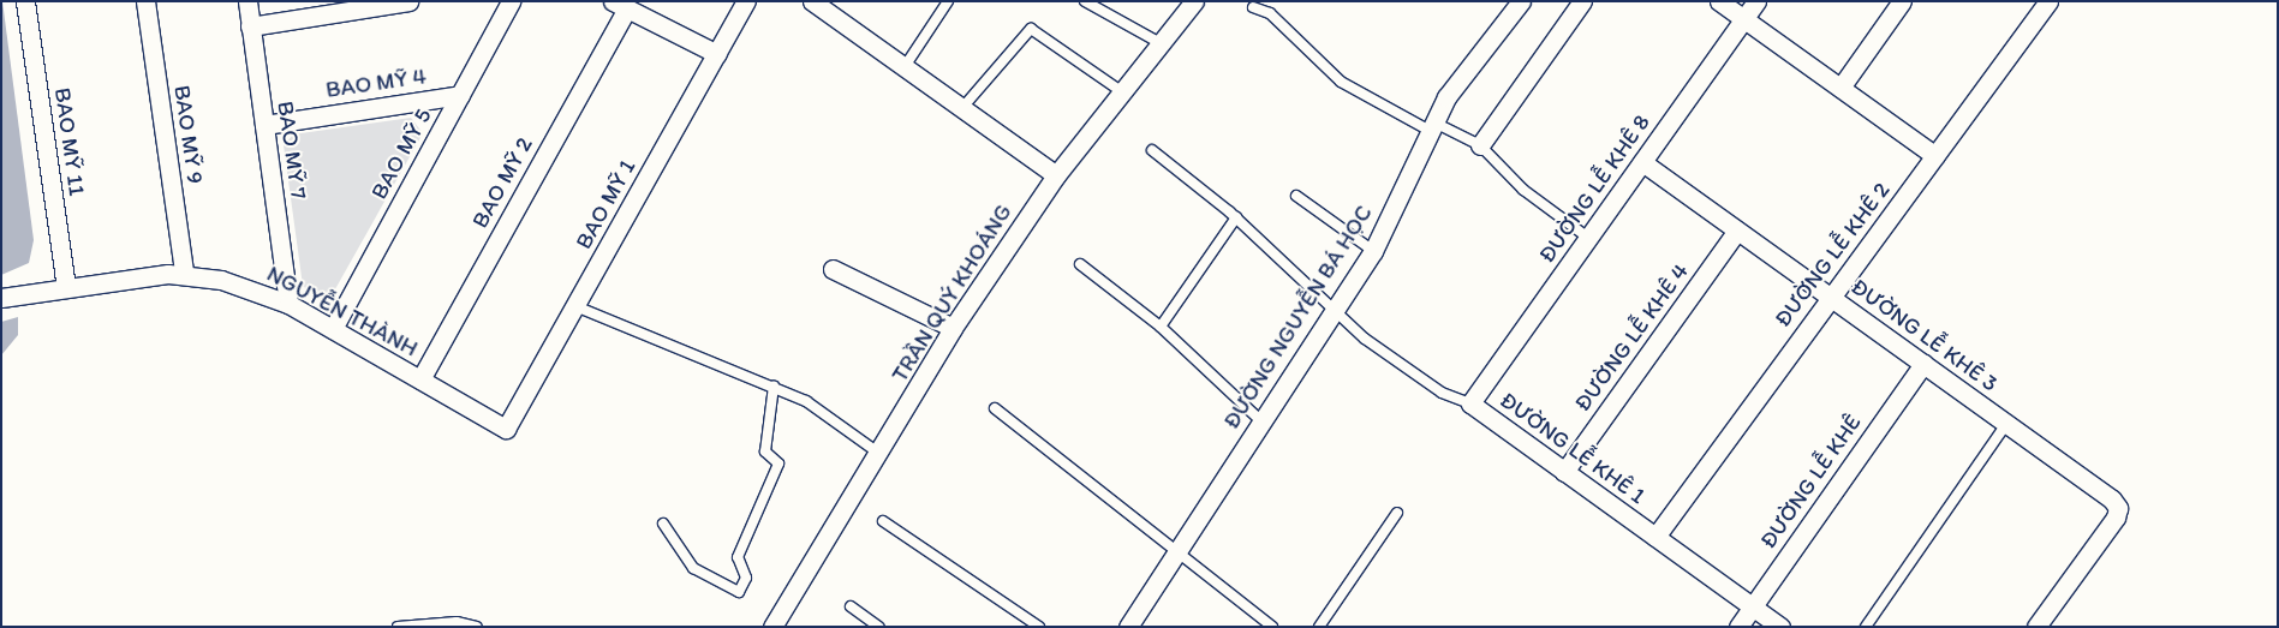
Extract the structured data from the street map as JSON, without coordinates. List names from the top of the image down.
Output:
{
  "streets": {
    "street": [
      "BAO MỸ 4",
      "BAO MỸ 9",
      "BAO MỸ 11",
      "BAO MỸ 7",
      "BAO MỸ 5",
      "BAO MỸ 2",
      "ĐƯỜNG LỄ KHÊ 8",
      "BAO MỸ 1",
      "ĐƯỜNG LỄ KHÊ 2",
      "TRẦN QUÝ KHOÁNG",
      "NGUYỄN THÀNH",
      "ĐƯỜNG NGUYỄN BÁ HỌC",
      "ĐƯỜNG LỄ KHÊ 3",
      "ĐƯỜNG LỄ KHÊ 4",
      "ĐƯỜNG LỄ KHÊ 1",
      "ĐƯỜNG LỄ KHÊ"
    ]
  },
  "crossings": [
    ["BAO MỸ 4", "BAO MỸ 7"],
    ["BAO MỸ 4", "BAO MỸ 5"],
    ["BAO MỸ 9", "NGUYỄN THÀNH"],
    ["BAO MỸ 11", "NGUYỄN THÀNH"],
    ["BAO MỸ 7", "NGUYỄN THÀNH"],
    ["BAO MỸ 5", "NGUYỄN THÀNH"],
    ["BAO MỸ 2", "NGUYỄN THÀNH"],
    ["ĐƯỜNG LỄ KHÊ 8", "ĐƯỜNG LỄ KHÊ 3"],
    ["ĐƯỜNG LỄ KHÊ 8", "ĐƯỜNG LỄ KHÊ 1"],
    ["BAO MỸ 1", "NGUYỄN THÀNH"],
    ["ĐƯỜNG LỄ KHÊ 2", "ĐƯỜNG LỄ KHÊ 3"],
    ["ĐƯỜNG LỄ KHÊ 2", "ĐƯỜNG LỄ KHÊ 1"],
    ["ĐƯỜNG NGUYỄN BÁ HỌC", "ĐƯỜNG LỄ KHÊ 1"],
    ["ĐƯỜNG LỄ KHÊ 3", "ĐƯỜNG LỄ KHÊ 4"],
    ["ĐƯỜNG LỄ KHÊ 3", "ĐƯỜNG LỄ KHÊ"],
    ["ĐƯỜNG LỄ KHÊ 4", "ĐƯỜNG LỄ KHÊ 1"],
    ["ĐƯỜNG LỄ KHÊ 1", "ĐƯỜNG LỄ KHÊ"]
  ]
}
